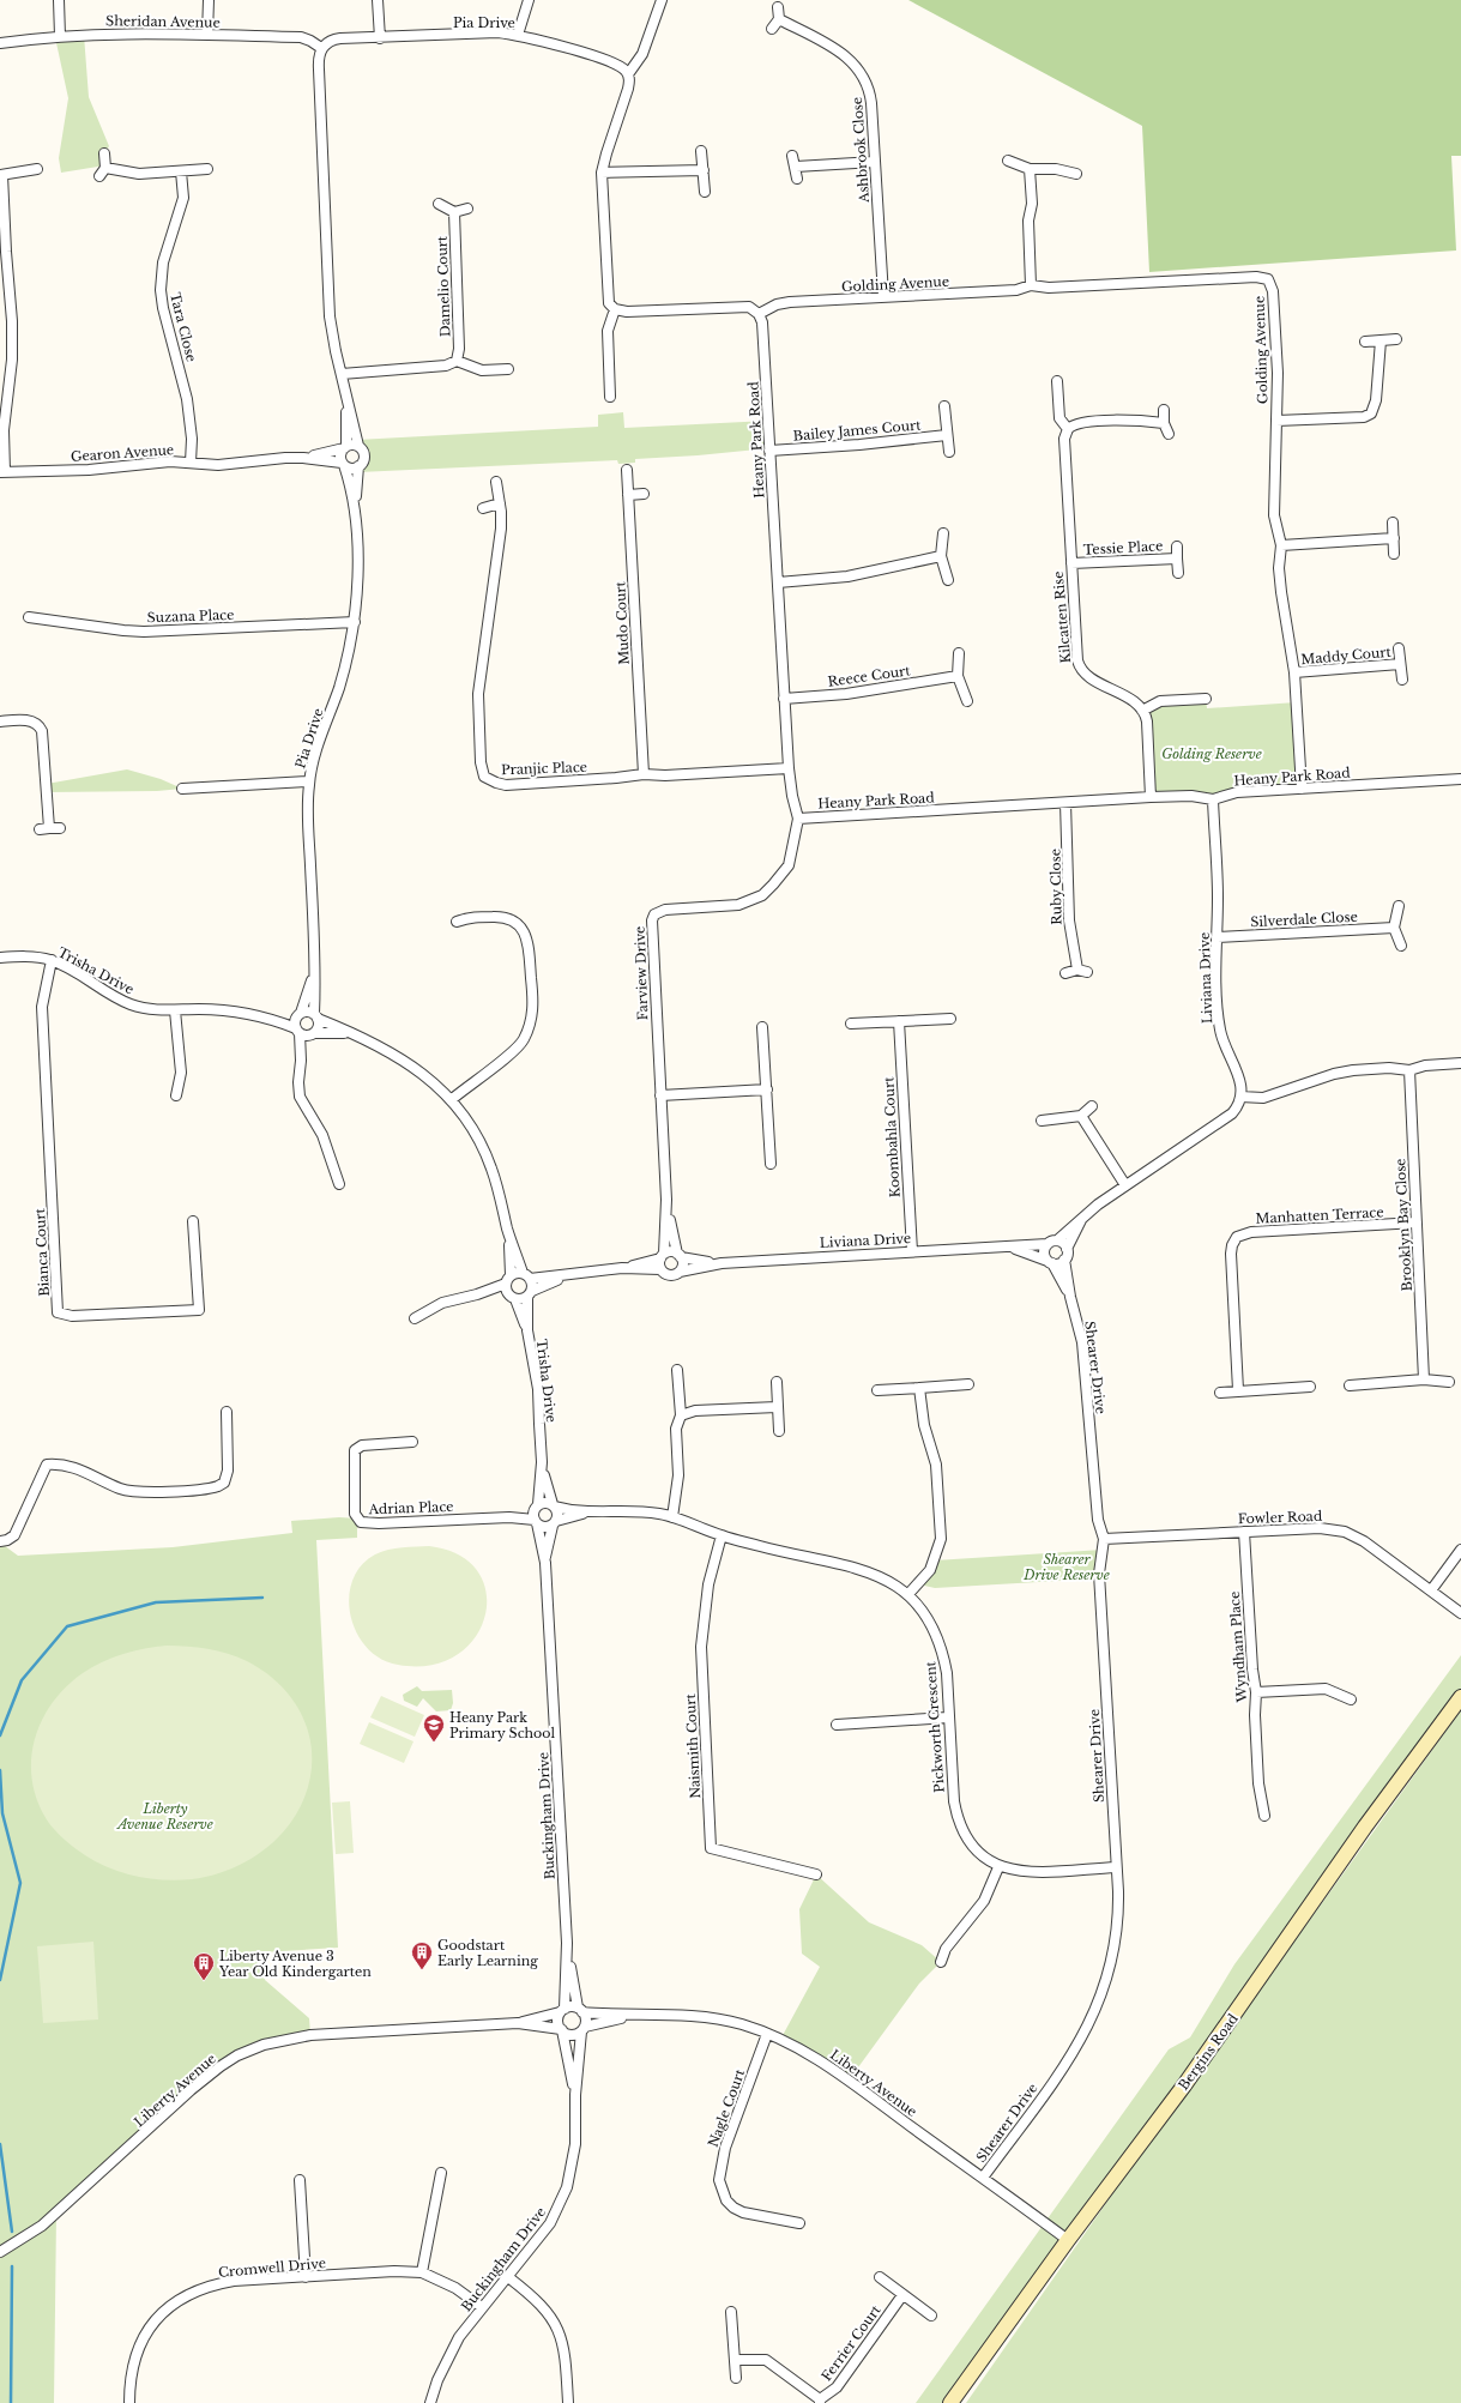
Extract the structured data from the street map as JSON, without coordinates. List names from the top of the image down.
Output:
{
  "streets": {
    "main road": ["Bergins Road"],
    "street": [
      "Sheridan Avenue",
      "Pia Drive",
      "Ashbrook Close",
      "Golding Avenue",
      "Damelio Court",
      "Tara Close",
      "Bailey James Court",
      "Heany Park Road",
      "Gearon Avenue",
      "Tessie Place",
      "Suzana Place",
      "Kilcatten Rise",
      "Mudo Court",
      "Maddy Court",
      "Reece Court",
      "Pranjic Place",
      "Ruby Close",
      "Silverdale Close",
      "Trisha Drive",
      "Farview Drive",
      "Liviana Drive",
      "Koombahla Court",
      "Manhatten Terrace",
      "Brooklyn Bay Close",
      "Bianca Court",
      "Shearer Drive",
      "Adrian Place",
      "Fowler Road",
      "Wyndham Place",
      "Pickworth Crescent",
      "Naismith Court",
      "Buckingham Drive",
      "Liberty Avenue",
      "Nagle Court",
      "Cromwell Drive",
      "Ferrier Court"
    ]
  },
  "crossings": [
    ["Sheridan Avenue", "Pia Drive"],
    ["Pia Drive", "Gearon Avenue"],
    ["Pia Drive", "Suzana Place"],
    ["Pia Drive", "Trisha Drive"],
    ["Ashbrook Close", "Golding Avenue"],
    ["Golding Avenue", "Heany Park Road"],
    ["Golding Avenue", "Maddy Court"],
    ["Tara Close", "Gearon Avenue"],
    ["Bailey James Court", "Heany Park Road"],
    ["Heany Park Road", "Reece Court"],
    ["Heany Park Road", "Pranjic Place"],
    ["Heany Park Road", "Ruby Close"],
    ["Heany Park Road", "Farview Drive"],
    ["Heany Park Road", "Liviana Drive"],
    ["Tessie Place", "Kilcatten Rise"],
    ["Mudo Court", "Pranjic Place"],
    ["Silverdale Close", "Liviana Drive"],
    ["Trisha Drive", "Bianca Court"],
    ["Trisha Drive", "Adrian Place"],
    ["Trisha Drive", "Pickworth Crescent"],
    ["Trisha Drive", "Buckingham Drive"],
    ["Farview Drive", "Liviana Drive"],
    ["Liviana Drive", "Koombahla Court"],
    ["Liviana Drive", "Shearer Drive"],
    ["Manhatten Terrace", "Brooklyn Bay Close"],
    ["Shearer Drive", "Fowler Road"],
    ["Shearer Drive", "Pickworth Crescent"],
    ["Shearer Drive", "Liberty Avenue"],
    ["Adrian Place", "Pickworth Crescent"],
    ["Adrian Place", "Buckingham Drive"],
    ["Fowler Road", "Wyndham Place"],
    ["Pickworth Crescent", "Naismith Court"],
    ["Pickworth Crescent", "Buckingham Drive"],
    ["Buckingham Drive", "Liberty Avenue"],
    ["Buckingham Drive", "Cromwell Drive"],
    ["Bergins Road", "Liberty Avenue"],
    ["Liberty Avenue", "Nagle Court"]
  ],
  "parks": ["Golding Reserve", "Shearer Drive Reserve", "Liberty Avenue Reserve"],
  "places": {
    "school or university": ["Heany Park Primary School"],
    "building": ["Goodstart Early Learning", "Liberty Avenue 3 Year Old Kindergarten"]
  }
}
